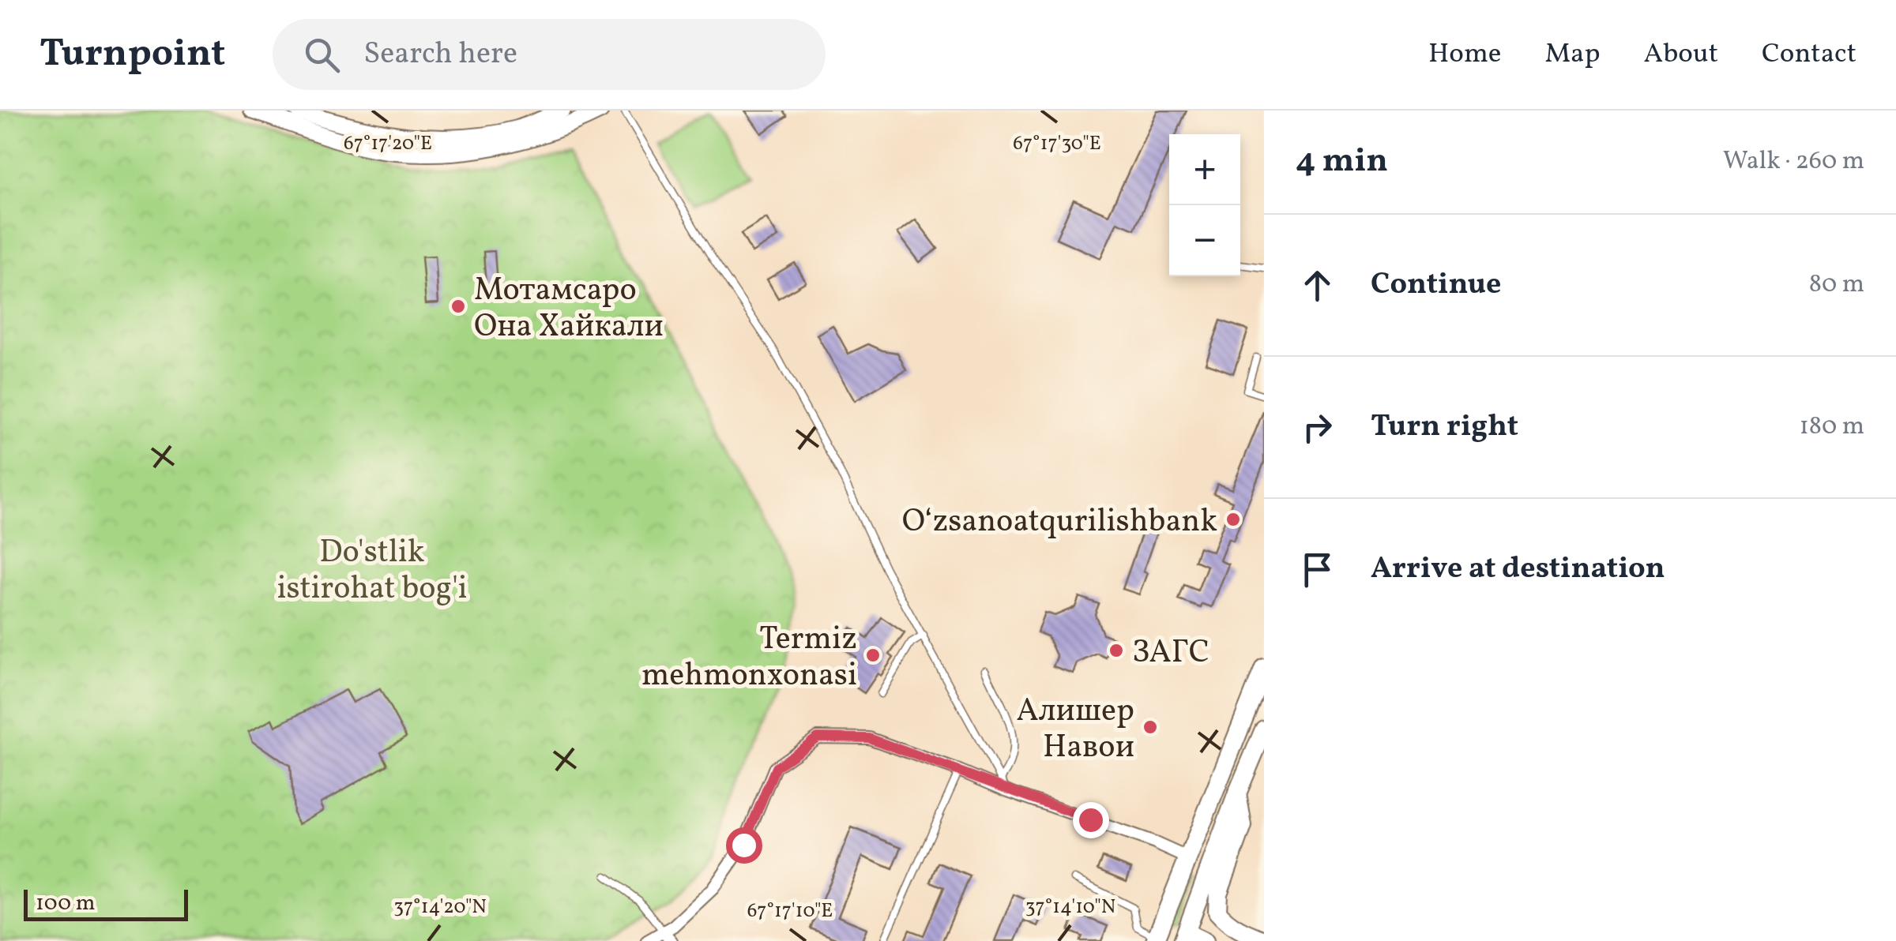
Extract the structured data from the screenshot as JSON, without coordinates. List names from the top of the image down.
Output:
{
  "parks": ["Do'stlik istirohat bog'i"],
  "places": [
    "Мотамсаро Она Хайкали",
    "Oʻzsanoatqurilishbank",
    "ЗАГС",
    "Termiz mehmonxonasi",
    "Алишер Навои"
  ],
  "scale_bar": "100 m",
  "page": {
    "header": "Turnpoint",
    "search": "Search here",
    "nav": [
      "Home",
      "Map",
      "About",
      "Contact"
    ],
    "heading": ["4 min", "Walk · 260 m"],
    "map_buttons": ["+", "−"],
    "list": [
      ["Continue", "80 m"],
      ["Turn right", "180 m"],
      "Arrive at destination"
    ],
    "scale": "100 m"
  },
  "coordinates": [
    "67°17'20\"E",
    "67°17'30\"E",
    "37°14'20\"N",
    "37°14'10\"N",
    "67°17'10\"E"
  ]
}
